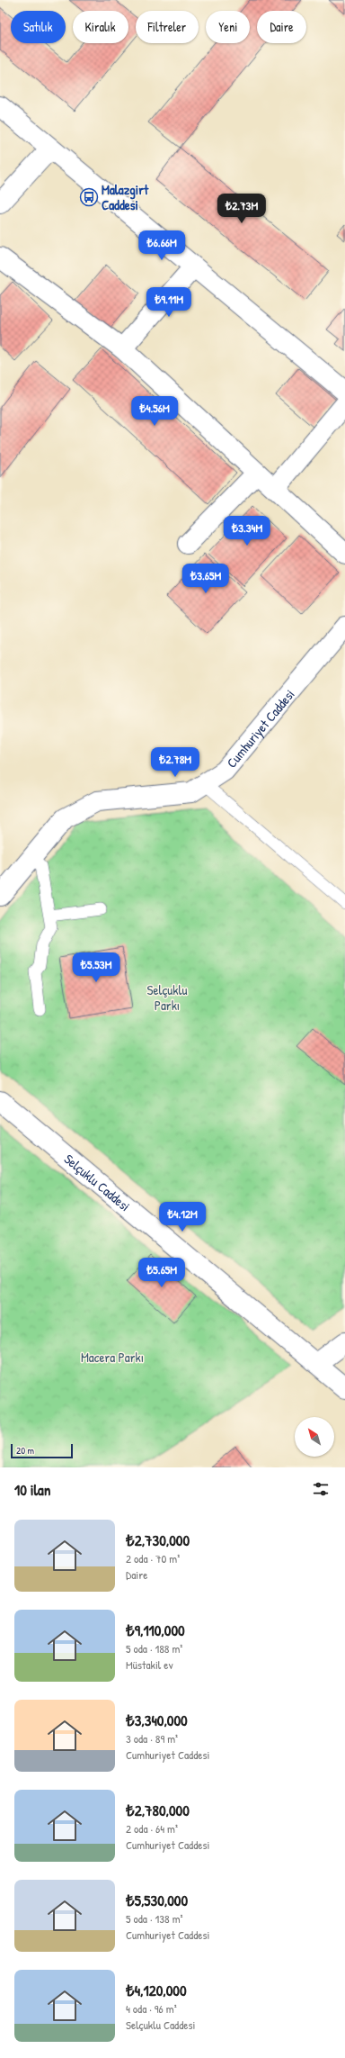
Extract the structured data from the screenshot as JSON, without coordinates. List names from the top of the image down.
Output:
{
  "streets": {
    "street": ["Cumhuriyet Caddesi", "Selçuklu Caddesi"]
  },
  "parks": ["Selçuklu Parkı", "Macera Parkı"],
  "places": {
    "bus stop": ["Malazgirt Caddesi"]
  },
  "scale_bar": "20 m",
  "north": "top left",
  "page": {
    "chip": [
      "Satılık",
      "Kiralık",
      "Filtreler",
      "Yeni",
      "Daire"
    ],
    "price": [
      "₺2.73M",
      "₺6.66M",
      "₺9.11M",
      "₺4.56M",
      "₺3.34M",
      "₺3.65M",
      "₺2.78M",
      "₺5.53M",
      "₺4.12M",
      "₺5.65M"
    ],
    "scale": "20 m",
    "heading": "10 ilan",
    "list": [
      {
        "name": "₺2,730,000",
        "note": "2 oda · 70 m² · Daire"
      },
      {
        "name": "₺9,110,000",
        "note": "5 oda · 188 m² · Müstakil ev"
      },
      {
        "name": "₺3,340,000",
        "note": "3 oda · 89 m² · Cumhuriyet Caddesi"
      },
      {
        "name": "₺2,780,000",
        "note": "2 oda · 64 m² · Cumhuriyet Caddesi"
      },
      {
        "name": "₺5,530,000",
        "note": "5 oda · 138 m² · Cumhuriyet Caddesi"
      },
      {
        "name": "₺4,120,000",
        "note": "4 oda · 96 m² · Selçuklu Caddesi"
      }
    ]
  }
}
